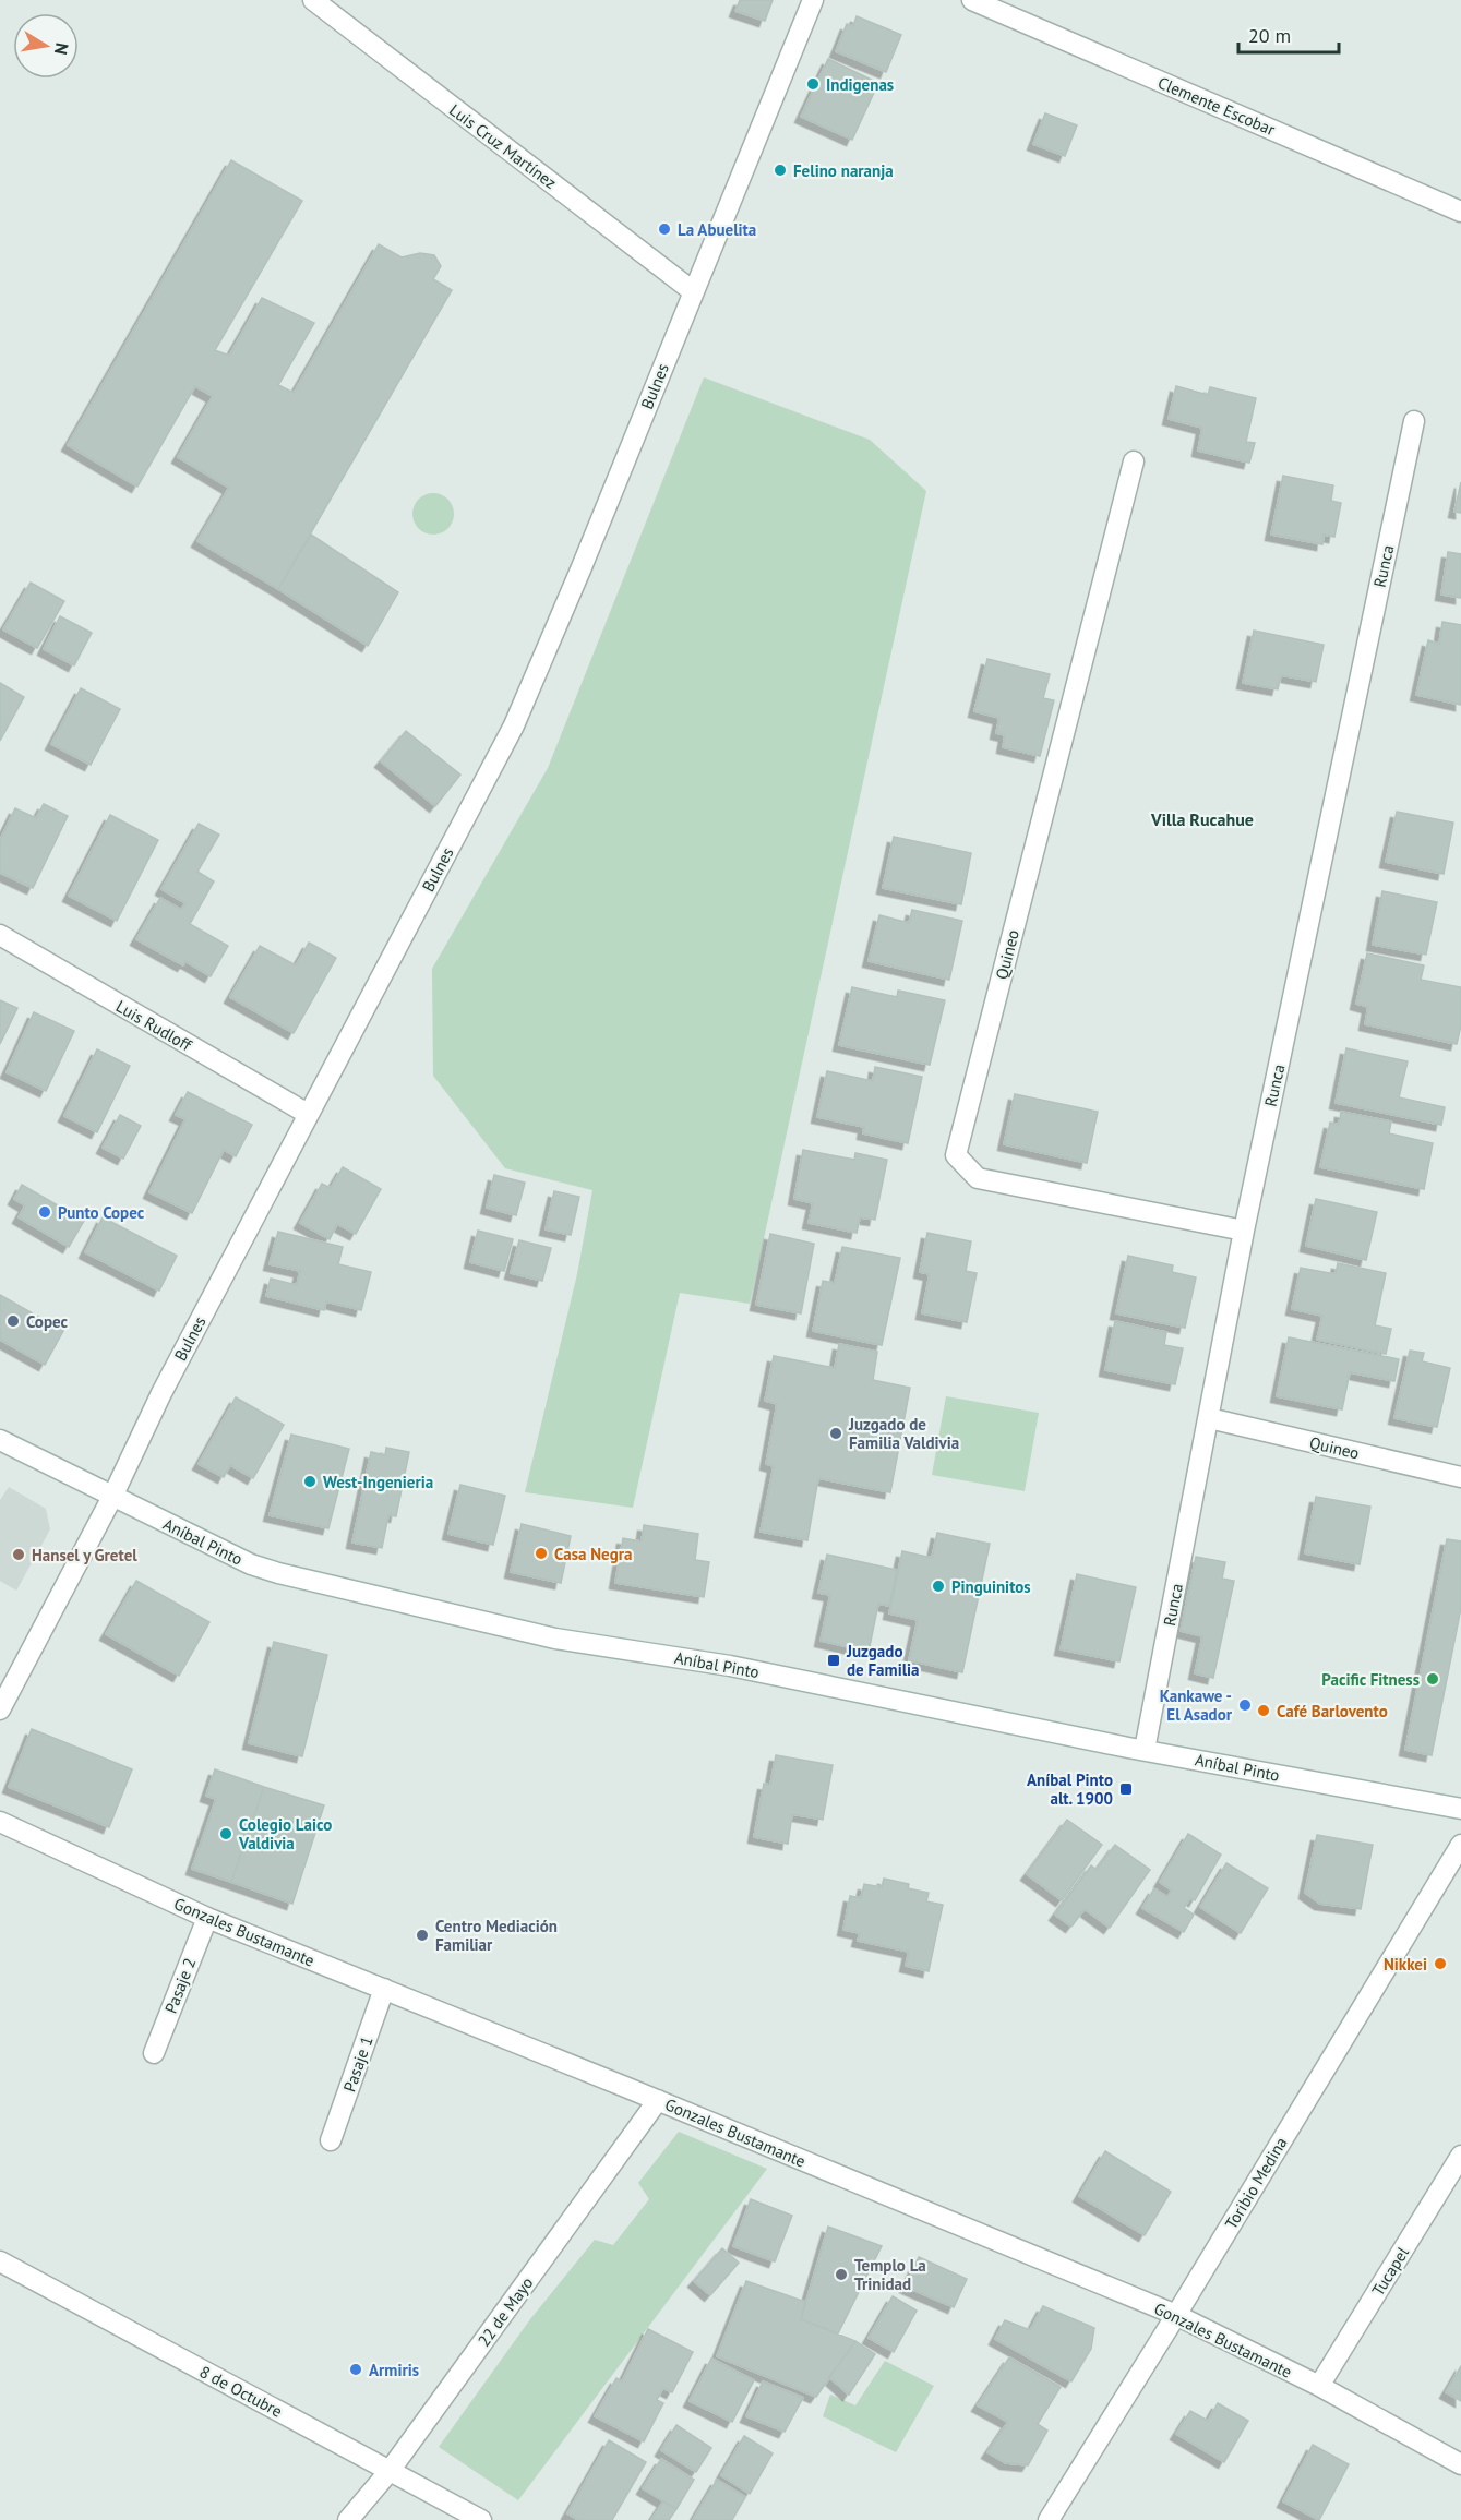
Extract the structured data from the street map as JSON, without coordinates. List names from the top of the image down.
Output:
{
  "streets": {
    "street": [
      "Clemente Escobar",
      "Luis Cruz Martínez",
      "Bulnes",
      "Runca",
      "Quineo",
      "Luis Rudloff",
      "Aníbal Pinto",
      "Gonzales Bustamante",
      "Pasaje 2",
      "Pasaje 1",
      "Toribio Medina",
      "Tucapel",
      "22 de Mayo",
      "8 de Octubre"
    ]
  },
  "crossings": [
    ["Luis Cruz Martínez", "Bulnes"],
    ["Bulnes", "Luis Rudloff"],
    ["Bulnes", "Aníbal Pinto"],
    ["Runca", "Quineo"],
    ["Runca", "Aníbal Pinto"],
    ["Gonzales Bustamante", "Pasaje 2"],
    ["Gonzales Bustamante", "Pasaje 1"],
    ["Gonzales Bustamante", "Toribio Medina"],
    ["Gonzales Bustamante", "Tucapel"],
    ["Gonzales Bustamante", "22 de Mayo"],
    ["22 de Mayo", "8 de Octubre"]
  ],
  "districts": ["Villa Rucahue"],
  "places": {
    "other": [
      "Indigenas",
      "Felino naranja",
      "La Abuelita",
      "Punto Copec",
      "Copec",
      "Juzgado de Familia Valdivia",
      "West-Ingenieria",
      "Casa Negra",
      "Hansel y Gretel",
      "Pinguinitos",
      "Pacific Fitness",
      "Kankawe - El Asador",
      "Café Barlovento",
      "Colegio Laico Valdivia",
      "Centro Mediación Familiar",
      "Nikkei",
      "Templo La Trinidad",
      "Armiris"
    ],
    "transit": ["Juzgado de Familia", "Aníbal Pinto alt. 1900"]
  },
  "scale_bar": "20 m",
  "north": "right"
}
